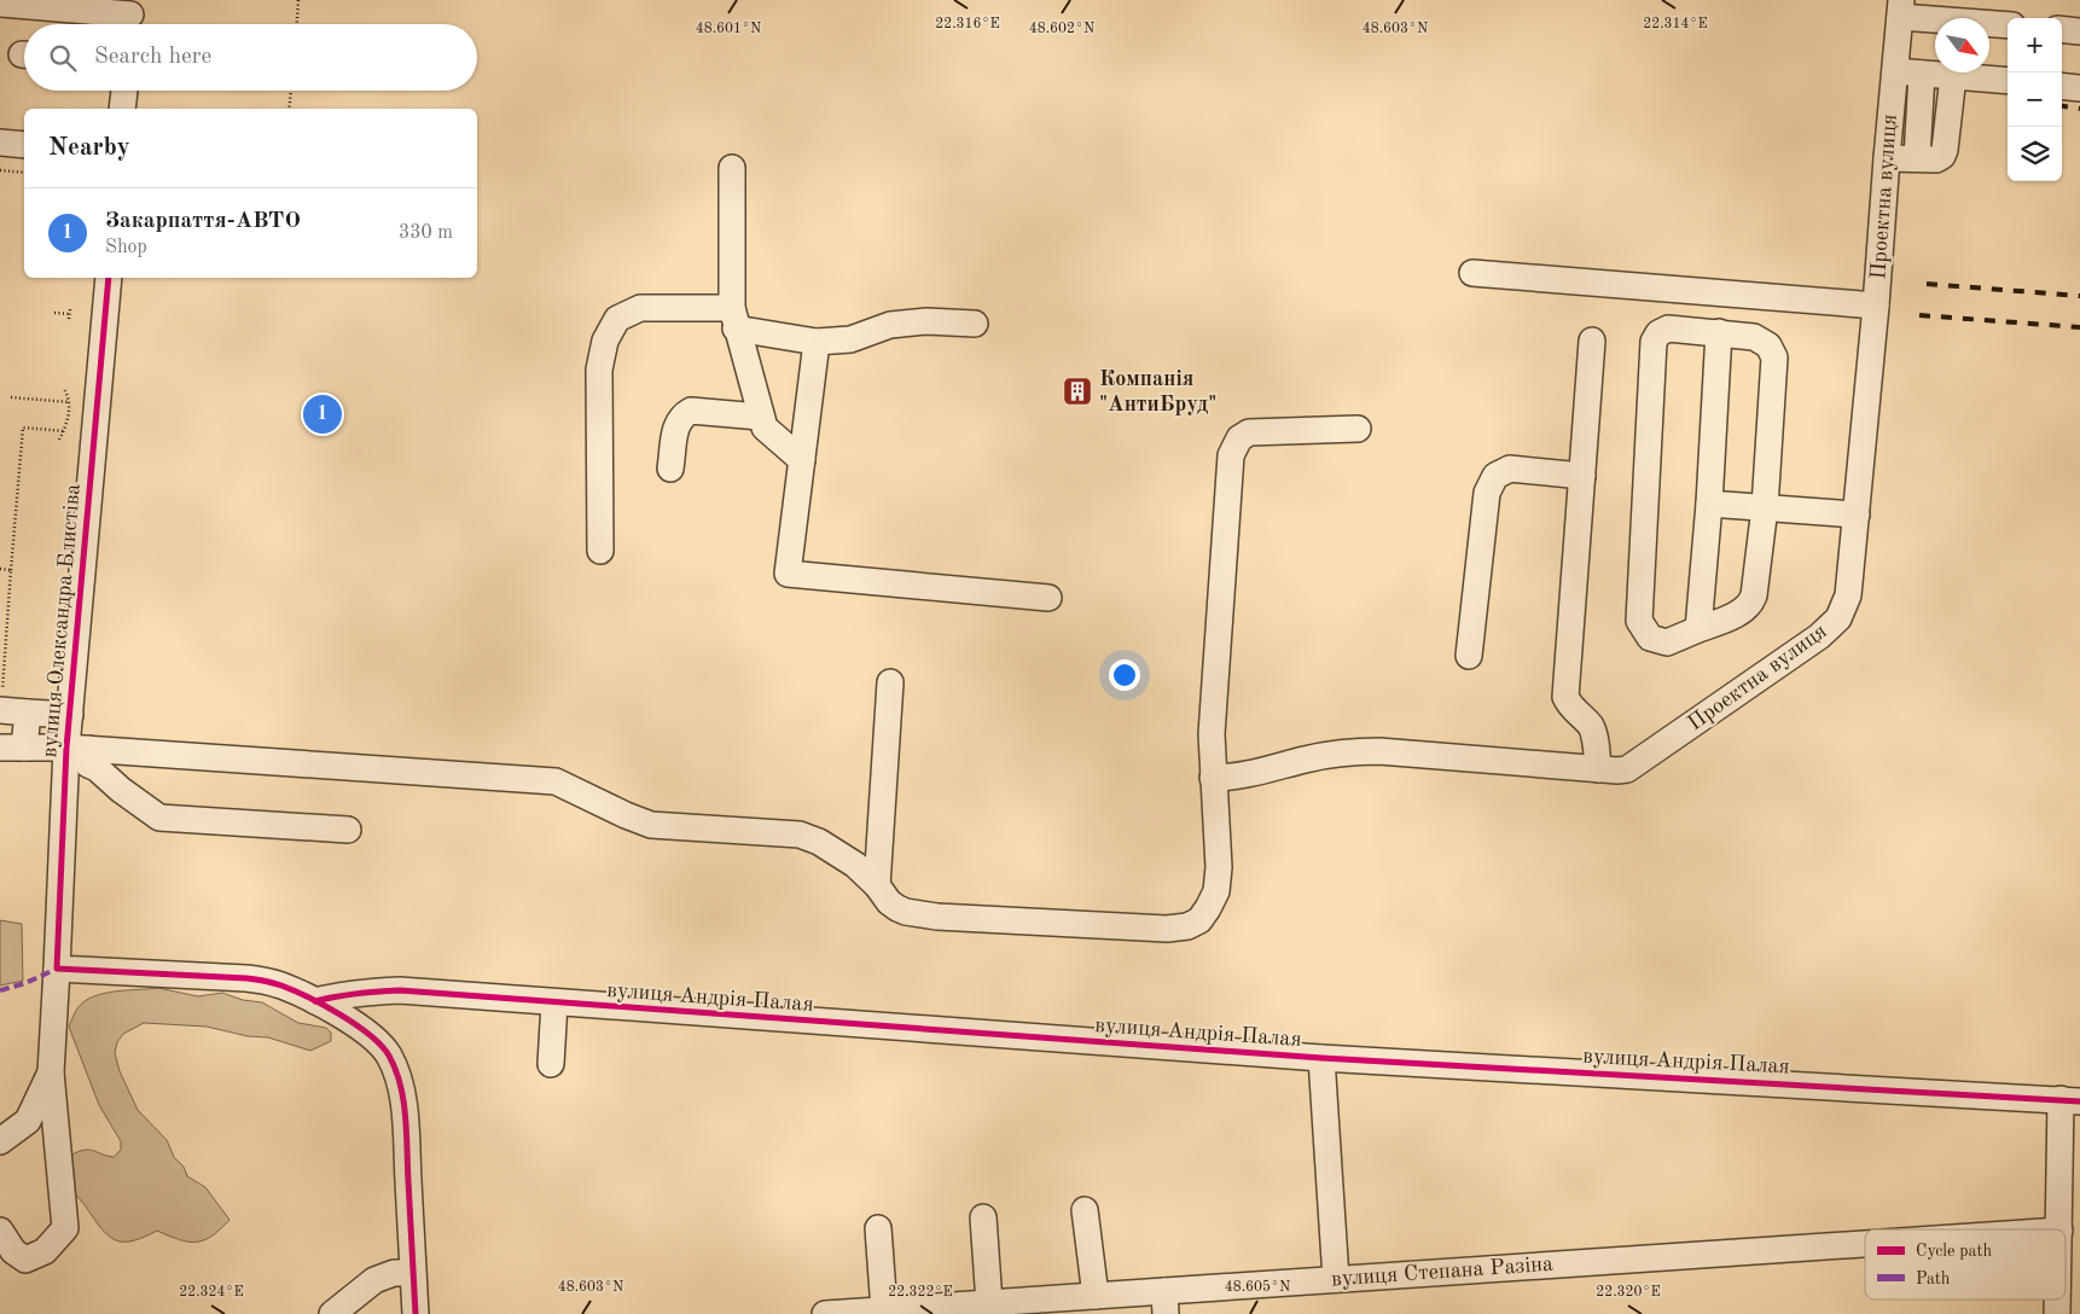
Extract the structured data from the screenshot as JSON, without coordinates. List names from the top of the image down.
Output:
{
  "streets": {
    "street": [
      "Проектна вулиця",
      "вулиця Олександра Блистіва",
      "вулиця Андрія Палая",
      "вулиця Степана Разіна"
    ]
  },
  "crossings": [
    ["вулиця Андрія Палая", "вулиця Степана Разіна"]
  ],
  "places": {
    "building": ["Компанія \"АнтиБруд\""]
  },
  "legend": ["Cycle path", "Path"],
  "north": "bottom right",
  "page": {
    "map_buttons": ["+", "−"],
    "search": "Search here",
    "heading": "Nearby",
    "list": [
      {
        "mark": "1",
        "name": "Закарпаття-АВТО",
        "note": "Shop",
        "value": "330 m"
      }
    ],
    "pins": "1"
  },
  "coordinates": [
    "22.316°E",
    "22.314°E",
    "48.601°N",
    "48.602°N",
    "48.603°N",
    "48.605°N",
    "22.324°E",
    "22.322°E",
    "22.320°E"
  ]
}
